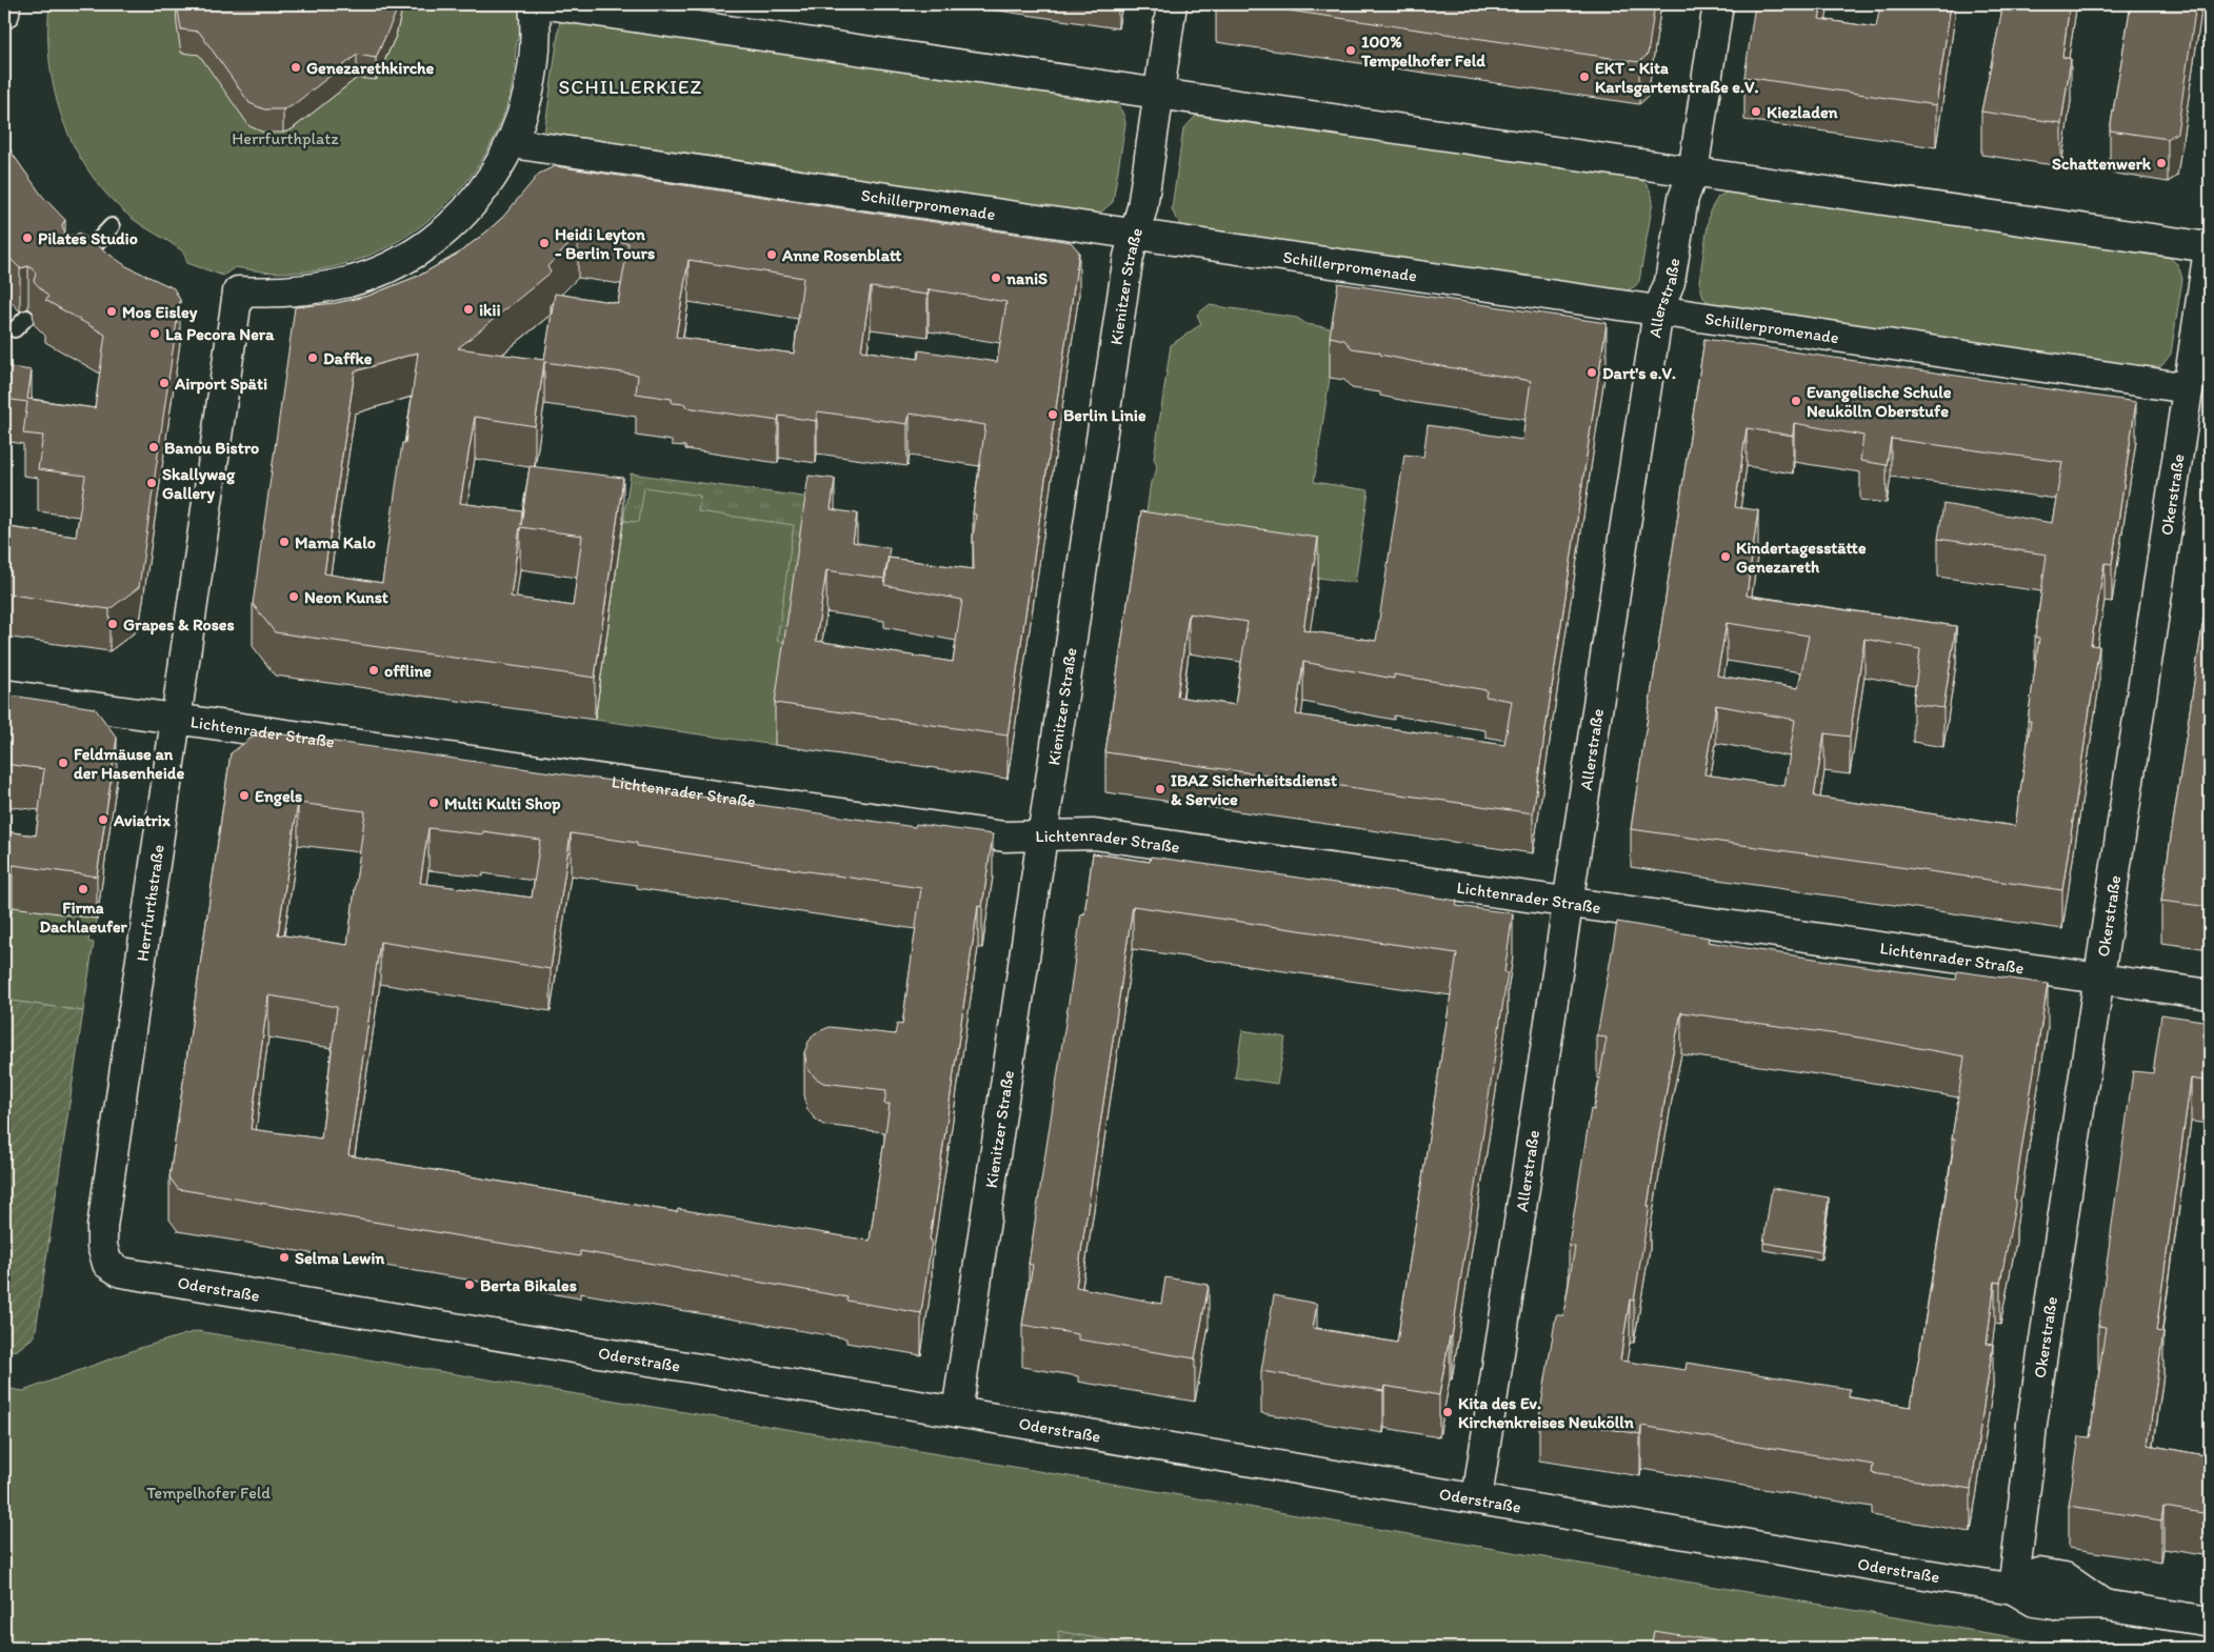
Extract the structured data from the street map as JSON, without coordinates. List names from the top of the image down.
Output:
{
  "streets": {
    "street": [
      "Schillerpromenade",
      "Kienitzer Straße",
      "Allerstraße",
      "Okerstraße",
      "Lichtenrader Straße",
      "Herrfurthstraße",
      "Oderstraße"
    ]
  },
  "crossings": [
    ["Schillerpromenade", "Kienitzer Straße"],
    ["Schillerpromenade", "Allerstraße"],
    ["Schillerpromenade", "Okerstraße"],
    ["Schillerpromenade", "Herrfurthstraße"],
    ["Kienitzer Straße", "Lichtenrader Straße"],
    ["Kienitzer Straße", "Oderstraße"],
    ["Allerstraße", "Lichtenrader Straße"],
    ["Allerstraße", "Oderstraße"],
    ["Okerstraße", "Lichtenrader Straße"],
    ["Okerstraße", "Oderstraße"],
    ["Lichtenrader Straße", "Herrfurthstraße"],
    ["Herrfurthstraße", "Oderstraße"]
  ],
  "districts": ["SCHILLERKIEZ"],
  "parks": ["Herrfurthplatz", "Tempelhofer Feld"],
  "places": [
    "100% Tempelhofer Feld",
    "Genezarethkirche",
    "EKT - Kita Karlsgartenstraße e.V.",
    "Kiezladen",
    "Schattenwerk",
    "Pilates Studio",
    "Heidi Leyton - Berlin Tours",
    "Anne Rosenblatt",
    "naniS",
    "ikii",
    "Mos Eisley",
    "La Pecora Nera",
    "Daffke",
    "Dart's e.V.",
    "Airport Späti",
    "Evangelische Schule Neukölln Oberstufe",
    "Berlin Linie",
    "Banou Bistro",
    "Skallywag Gallery",
    "Mama Kalo",
    "Kindertagesstätte Genezareth",
    "Neon Kunst",
    "Grapes & Roses",
    "offline",
    "Feldmäuse an der Hasenheide",
    "IBAZ Sicherheitsdienst & Service",
    "Engels",
    "Multi Kulti Shop",
    "Aviatrix",
    "Firma Dachlaeufer",
    "Selma Lewin",
    "Berta Bikales",
    "Kita des Ev. Kirchenkreises Neukölln"
  ]
}
